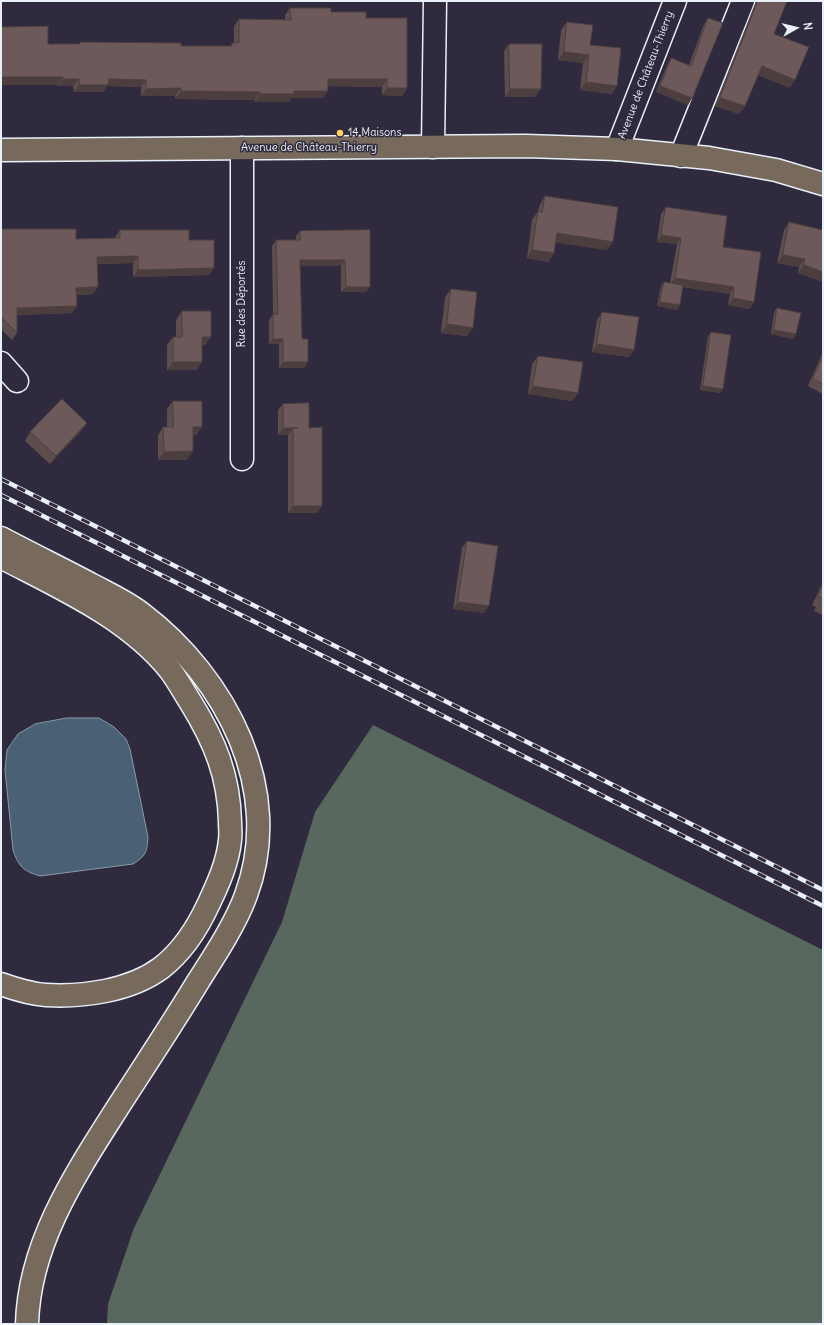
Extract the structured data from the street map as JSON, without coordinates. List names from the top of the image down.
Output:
{
  "streets": {
    "main road": ["Avenue de Château-Thierry"],
    "street": ["Rue des Déportés"]
  },
  "crossings": [
    ["Avenue de Château-Thierry", "Rue des Déportés"]
  ],
  "places": ["14 Maisons"],
  "north": "right"
}
